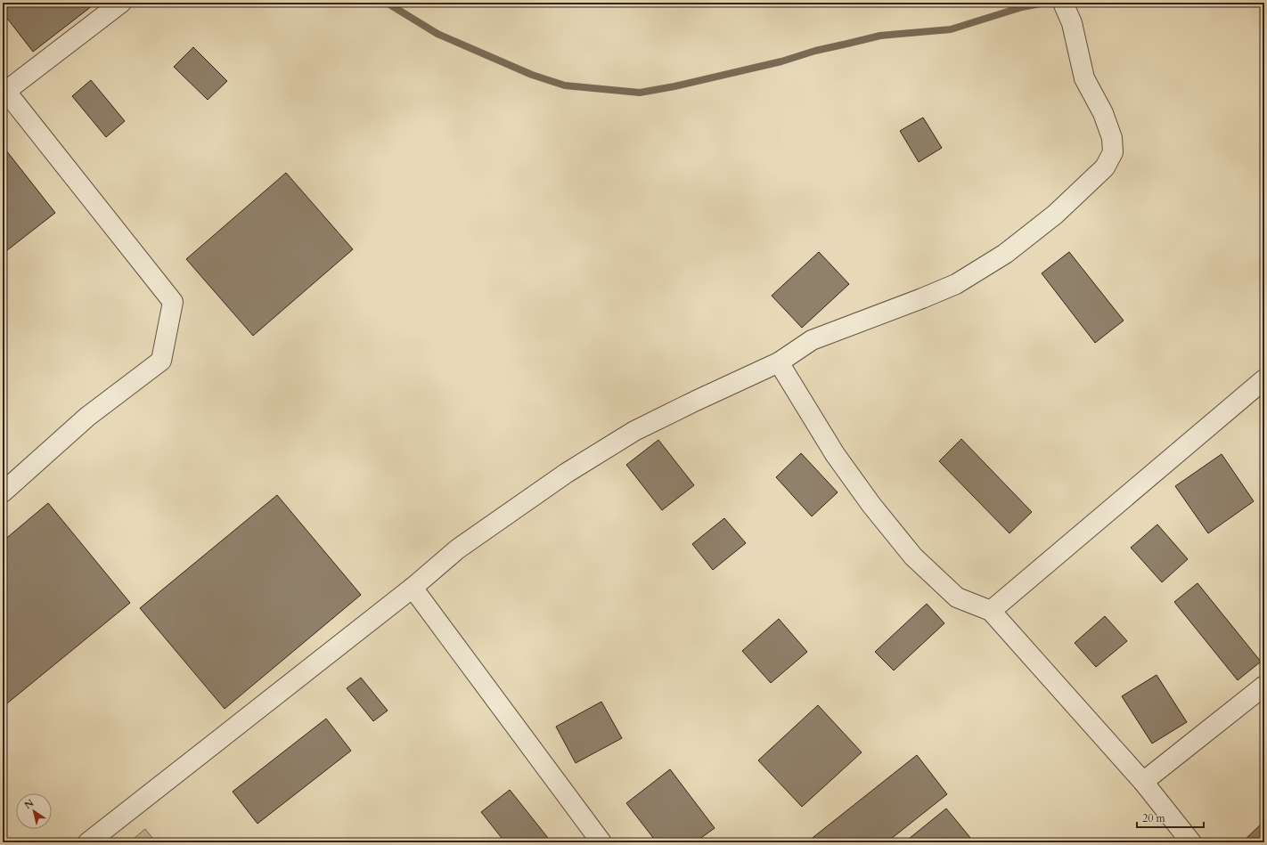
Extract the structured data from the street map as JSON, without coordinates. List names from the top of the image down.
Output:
{
  "scale_bar": "20 m",
  "north": "top left"
}
